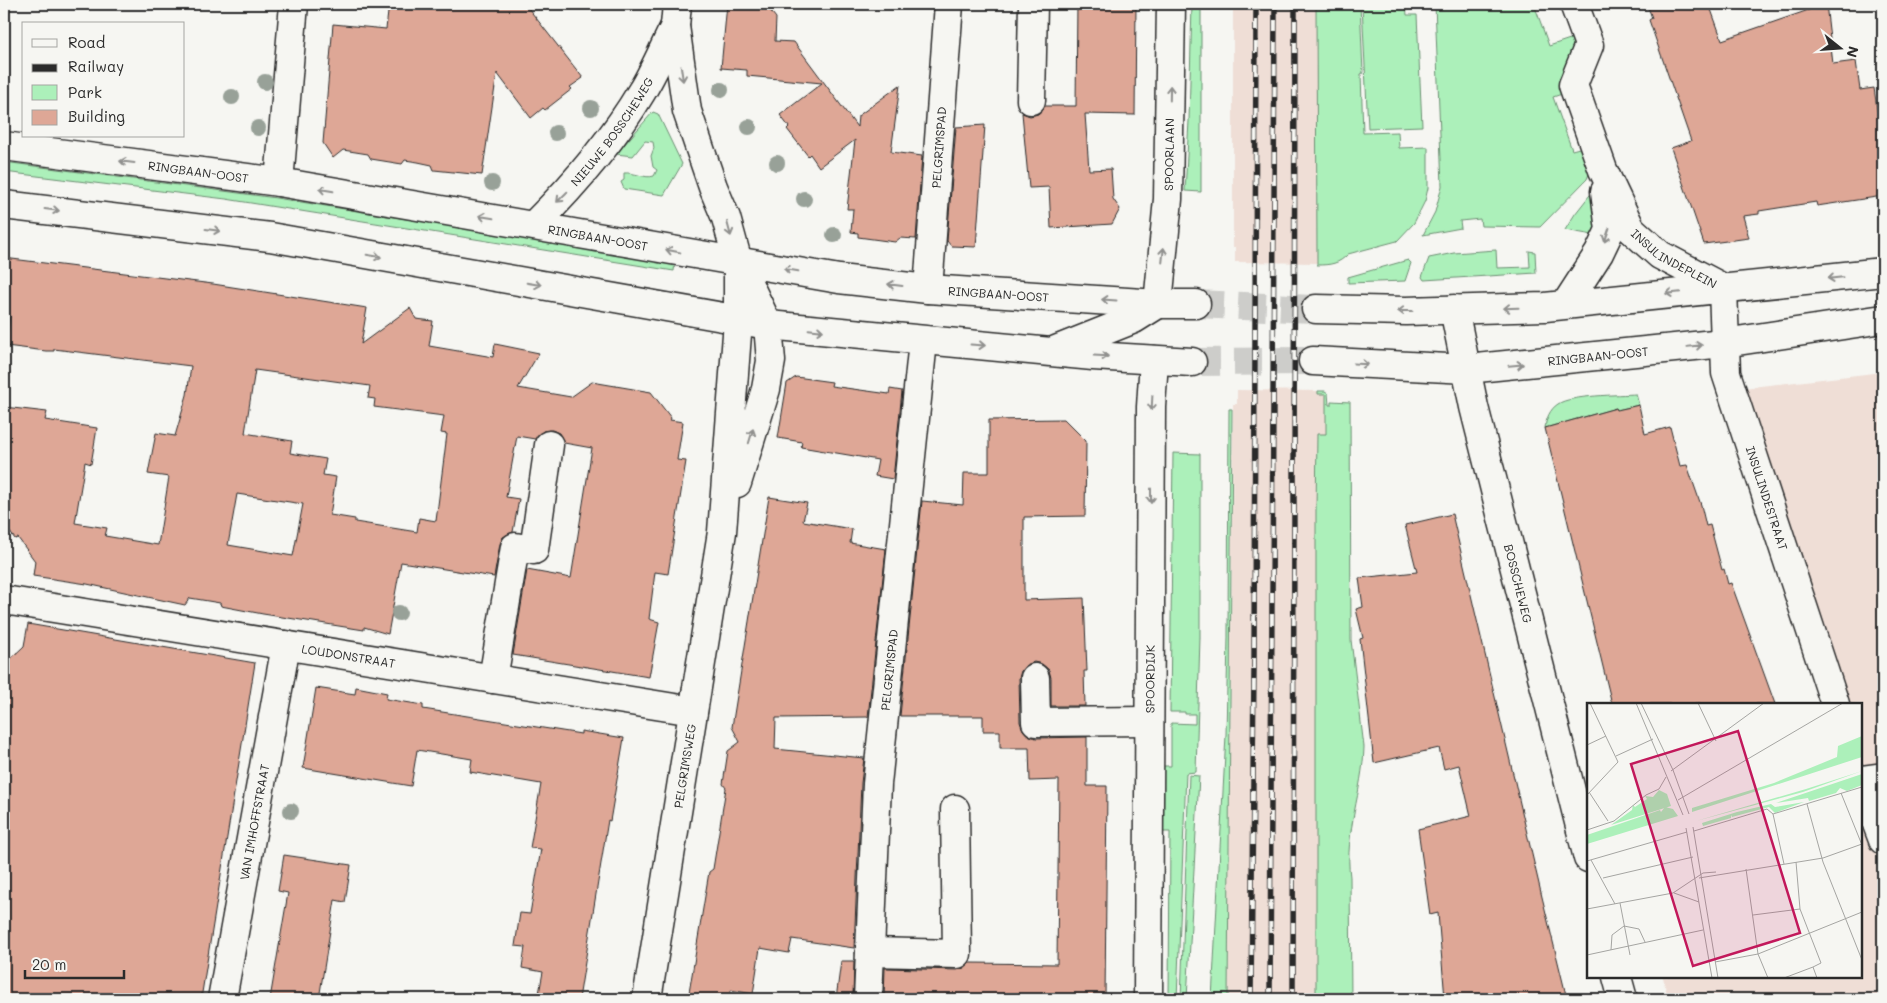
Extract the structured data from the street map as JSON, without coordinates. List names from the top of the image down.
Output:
{
  "streets": {
    "street": [
      "NIEUWE BOSSCHEWEG",
      "PELGRIMSPAD",
      "SPOORLAAN",
      "RINGBAAN-OOST",
      "INSULINDEPLEIN",
      "INSULINDESTRAAT",
      "BOSSCHEWEG",
      "LOUDONSTRAAT",
      "SPOORDIJK",
      "PELGRIMSWEG",
      "VAN IMHOFFSTRAAT"
    ]
  },
  "crossings": [
    ["NIEUWE BOSSCHEWEG", "RINGBAAN-OOST"],
    ["NIEUWE BOSSCHEWEG", "PELGRIMSWEG"],
    ["PELGRIMSPAD", "RINGBAAN-OOST"],
    ["SPOORLAAN", "RINGBAAN-OOST"],
    ["RINGBAAN-OOST", "INSULINDESTRAAT"],
    ["RINGBAAN-OOST", "BOSSCHEWEG"],
    ["INSULINDEPLEIN", "INSULINDESTRAAT"],
    ["LOUDONSTRAAT", "PELGRIMSWEG"],
    ["LOUDONSTRAAT", "VAN IMHOFFSTRAAT"]
  ],
  "one_way": ["NIEUWE BOSSCHEWEG", "SPOORDIJK"],
  "legend": [
    "Road",
    "Railway",
    "Park",
    "Building"
  ],
  "scale_bar": "20 m",
  "north": "right"
}
